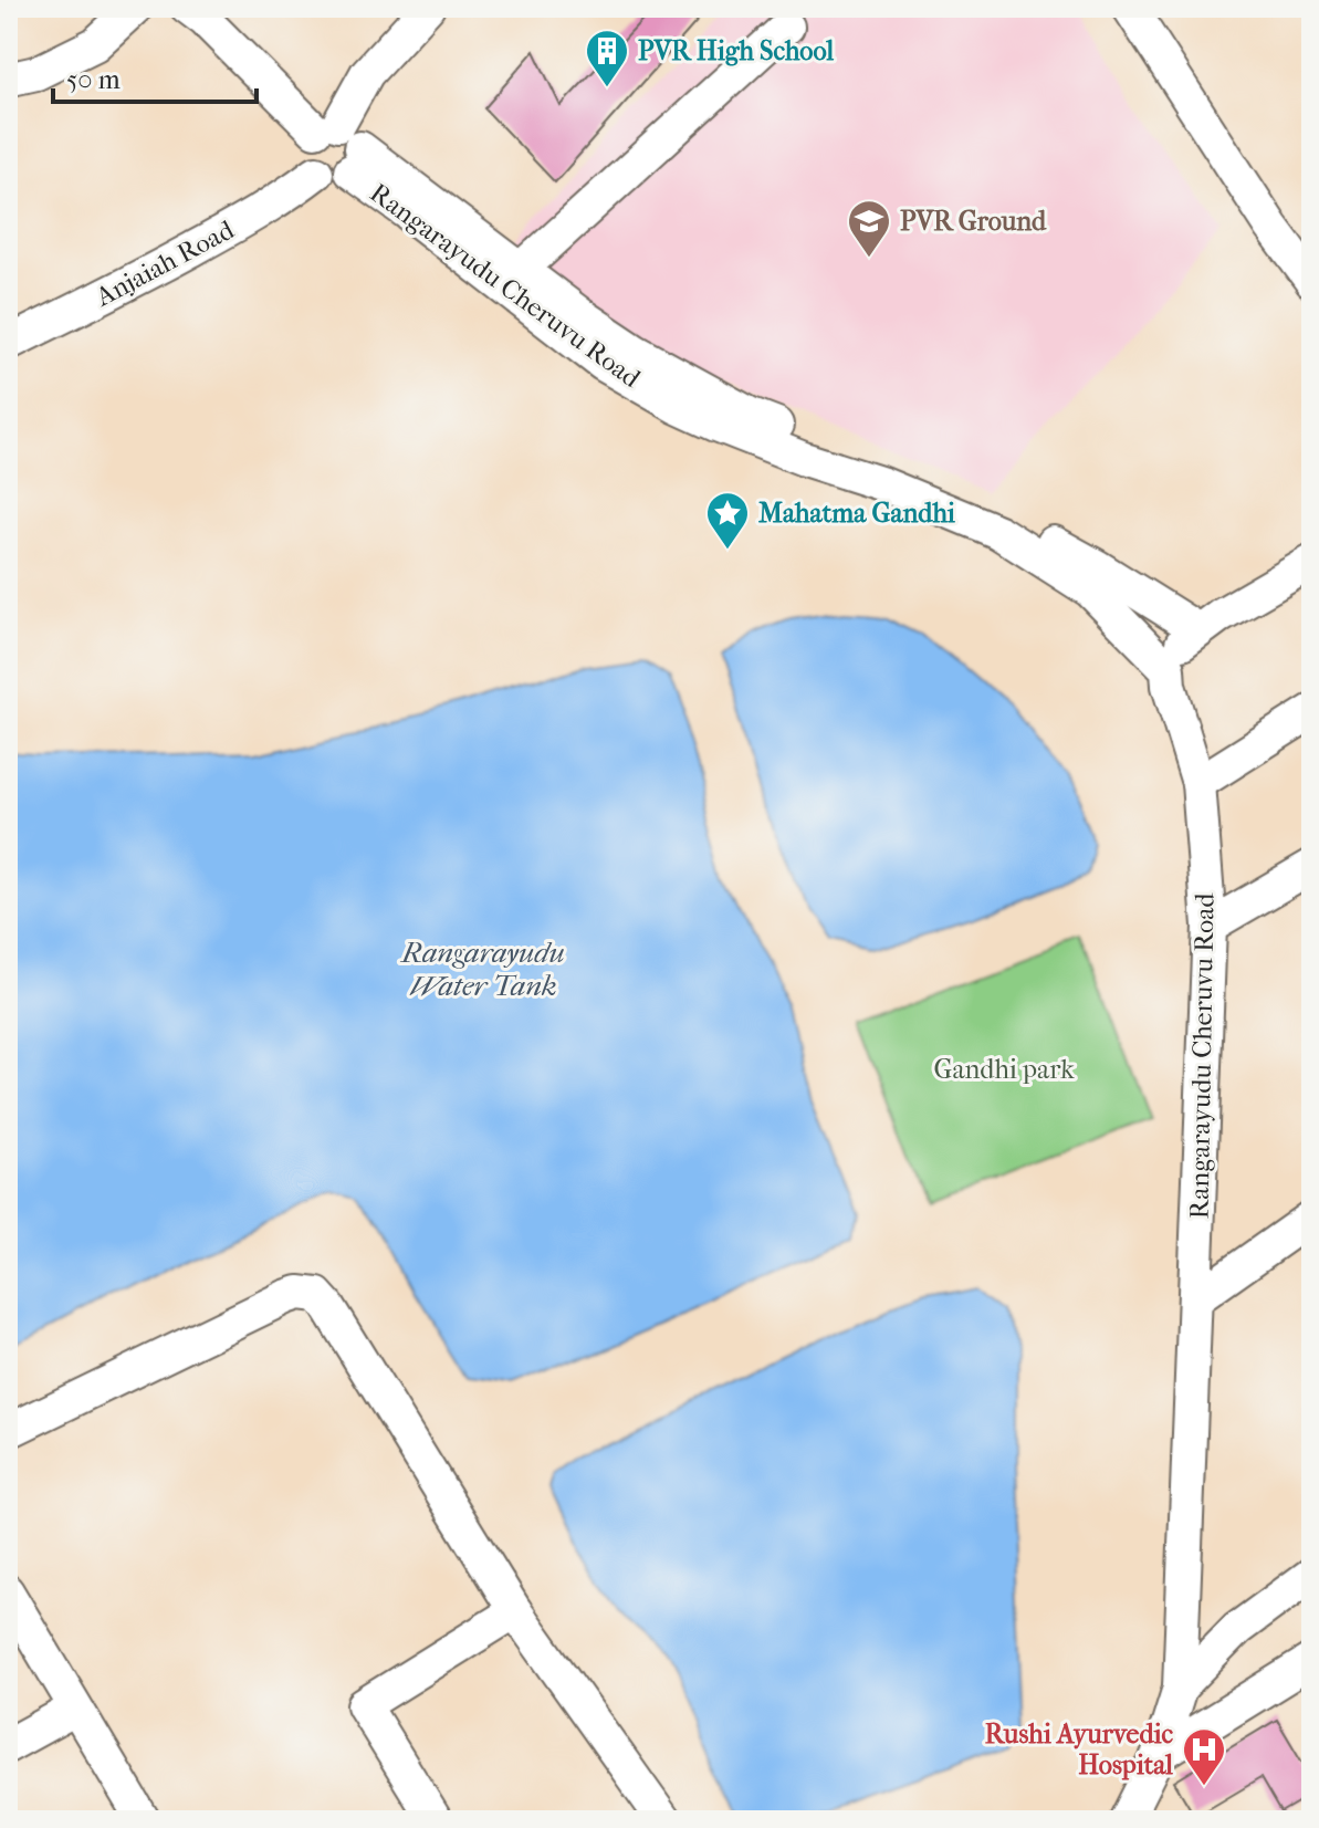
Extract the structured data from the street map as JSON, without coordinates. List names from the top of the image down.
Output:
{
  "streets": {
    "street": ["Anjaiah Road", "Rangarayudu Cheruvu Road"]
  },
  "crossings": [
    ["Anjaiah Road", "Rangarayudu Cheruvu Road"]
  ],
  "water": ["Rangarayudu Water Tank"],
  "parks": ["Gandhi park"],
  "places": {
    "building": ["PVR High School"],
    "school or university": ["PVR Ground"],
    "place": ["Mahatma Gandhi"],
    "hospital": ["Rushi Ayurvedic Hospital"]
  },
  "scale_bar": "50 m"
}
